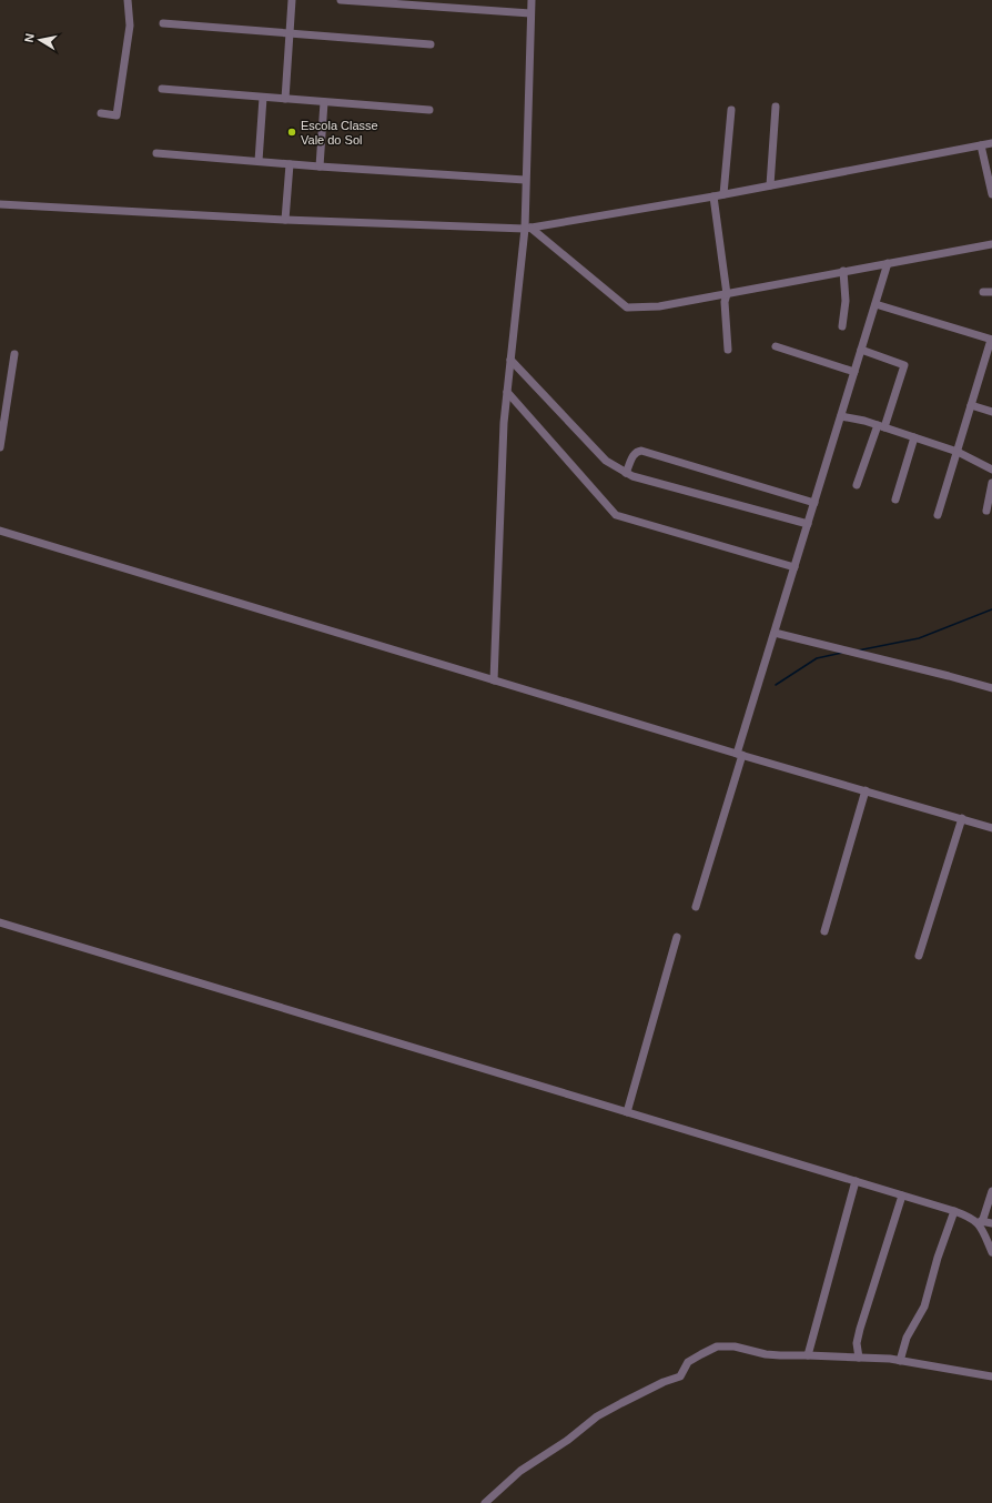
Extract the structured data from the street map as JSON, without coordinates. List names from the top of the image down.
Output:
{
  "places": ["Escola Classe Vale do Sol"],
  "north": "left"
}
